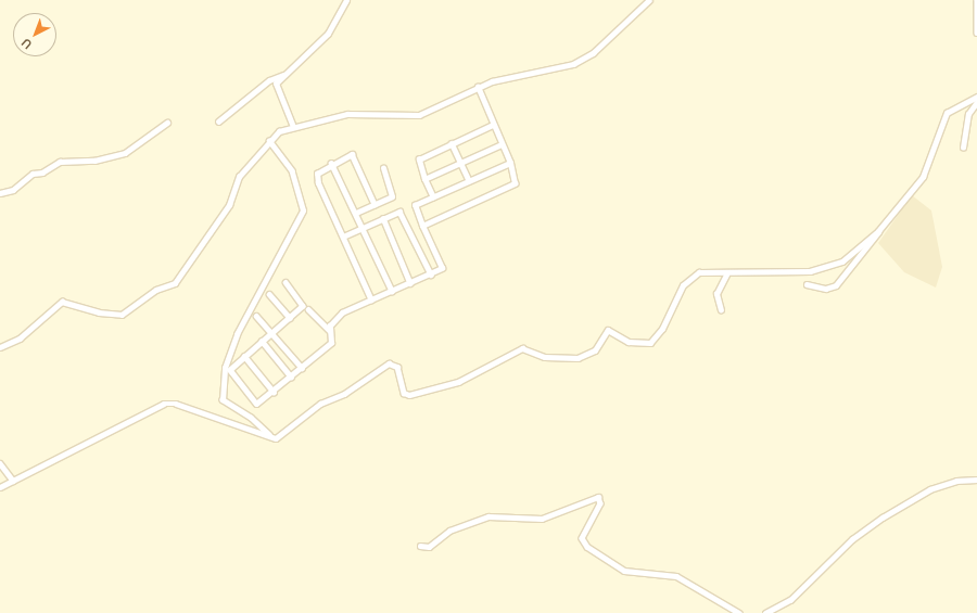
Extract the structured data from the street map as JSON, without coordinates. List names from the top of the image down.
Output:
{
  "north": "bottom left"
}
